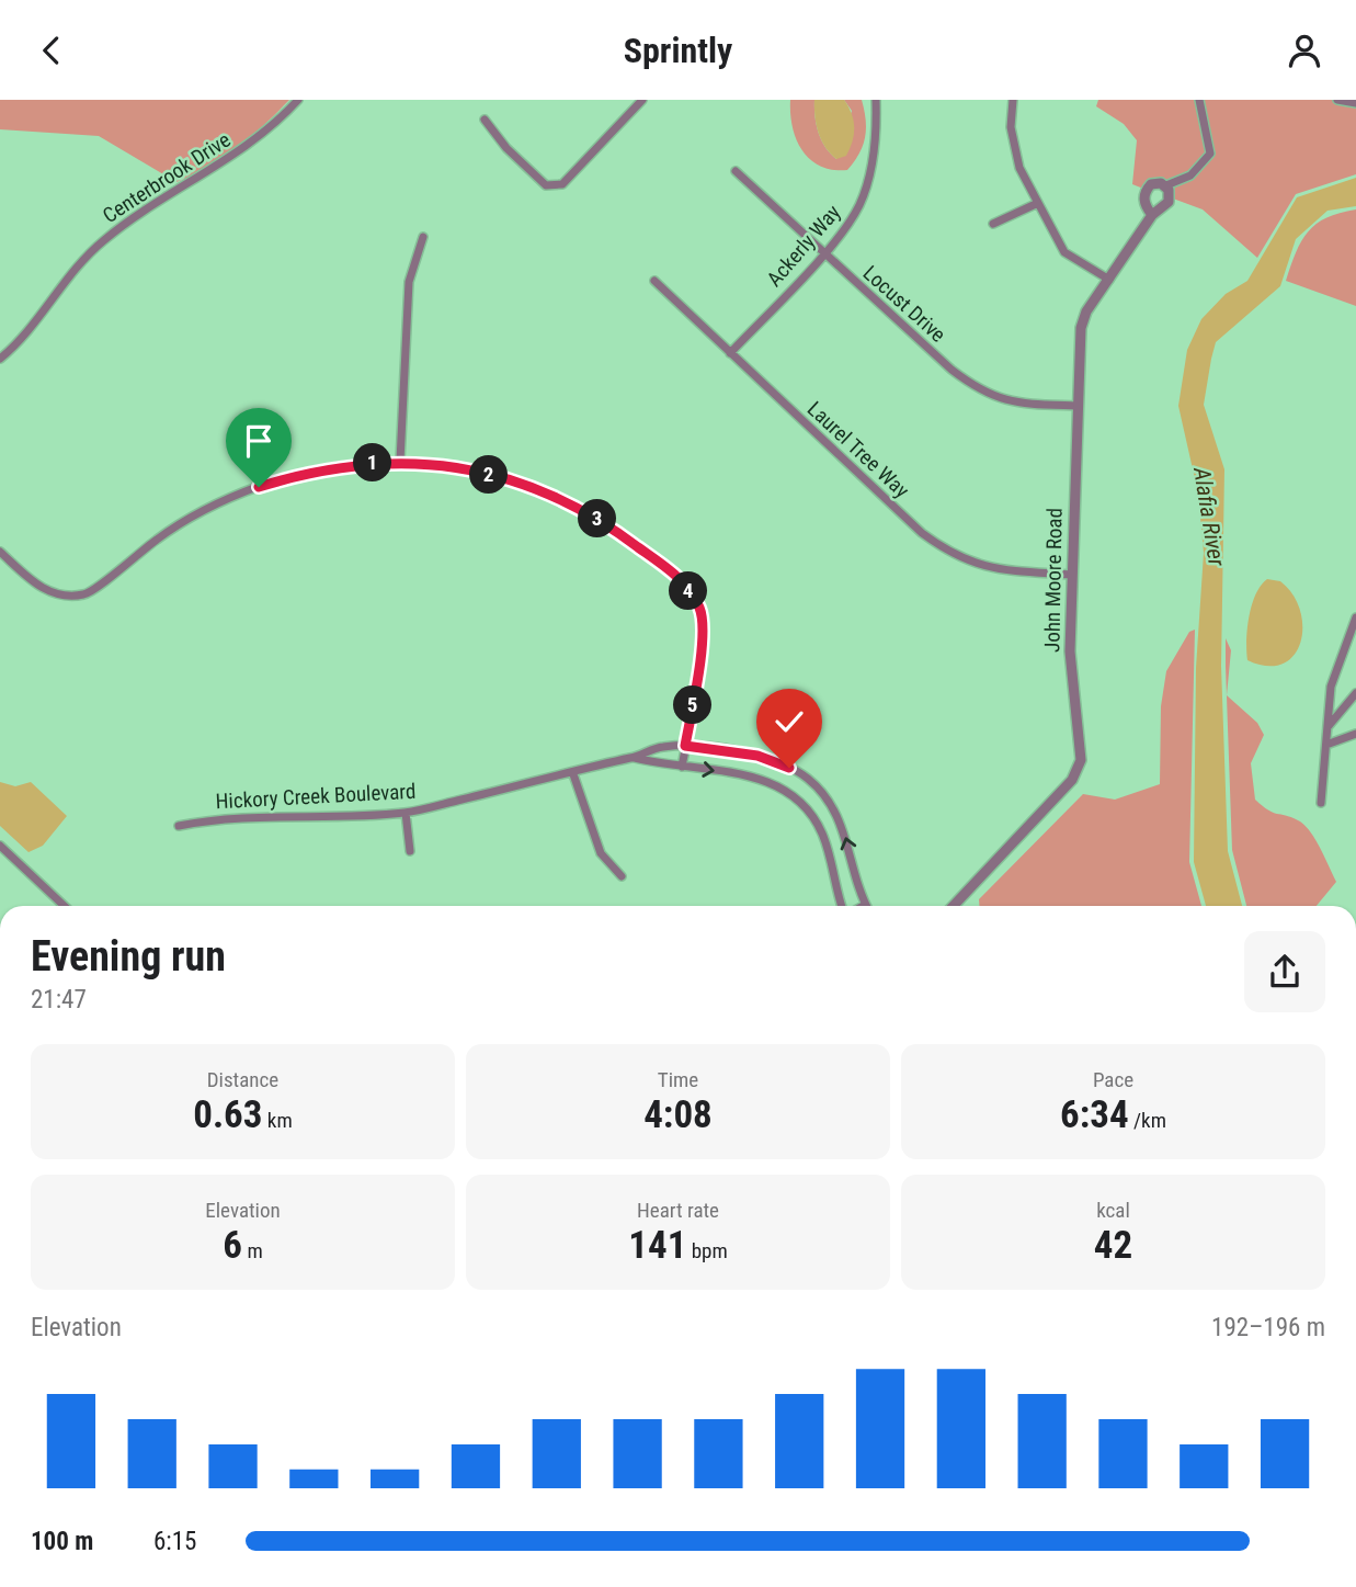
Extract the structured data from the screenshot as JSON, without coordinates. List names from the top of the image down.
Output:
{
  "streets": {
    "street": [
      "Centerbrook Drive",
      "Ackerly Way",
      "Locust Drive",
      "Laurel Tree Way",
      "John Moore Road",
      "Hickory Creek Boulevard"
    ]
  },
  "crossings": [
    ["Ackerly Way", "Locust Drive"],
    ["Ackerly Way", "Laurel Tree Way"],
    ["Locust Drive", "John Moore Road"],
    ["Laurel Tree Way", "John Moore Road"]
  ],
  "water": ["Alafia River"],
  "page": {
    "header": "Sprintly",
    "pins": [
      "1",
      "2",
      "3",
      "4",
      "5"
    ],
    "heading": ["Evening run", "21:47"],
    "stats": [
      ["Distance", "0.63 km"],
      ["Time", "4:08"],
      ["Pace", "6:34 /km"],
      ["Elevation", "6 m"],
      ["Heart rate", "141 bpm"],
      ["kcal", "42"]
    ],
    "chart": ["Elevation", "192–196 m"],
    "list": [
      {
        "name": "100 m",
        "note": "6:15"
      }
    ]
  }
}
